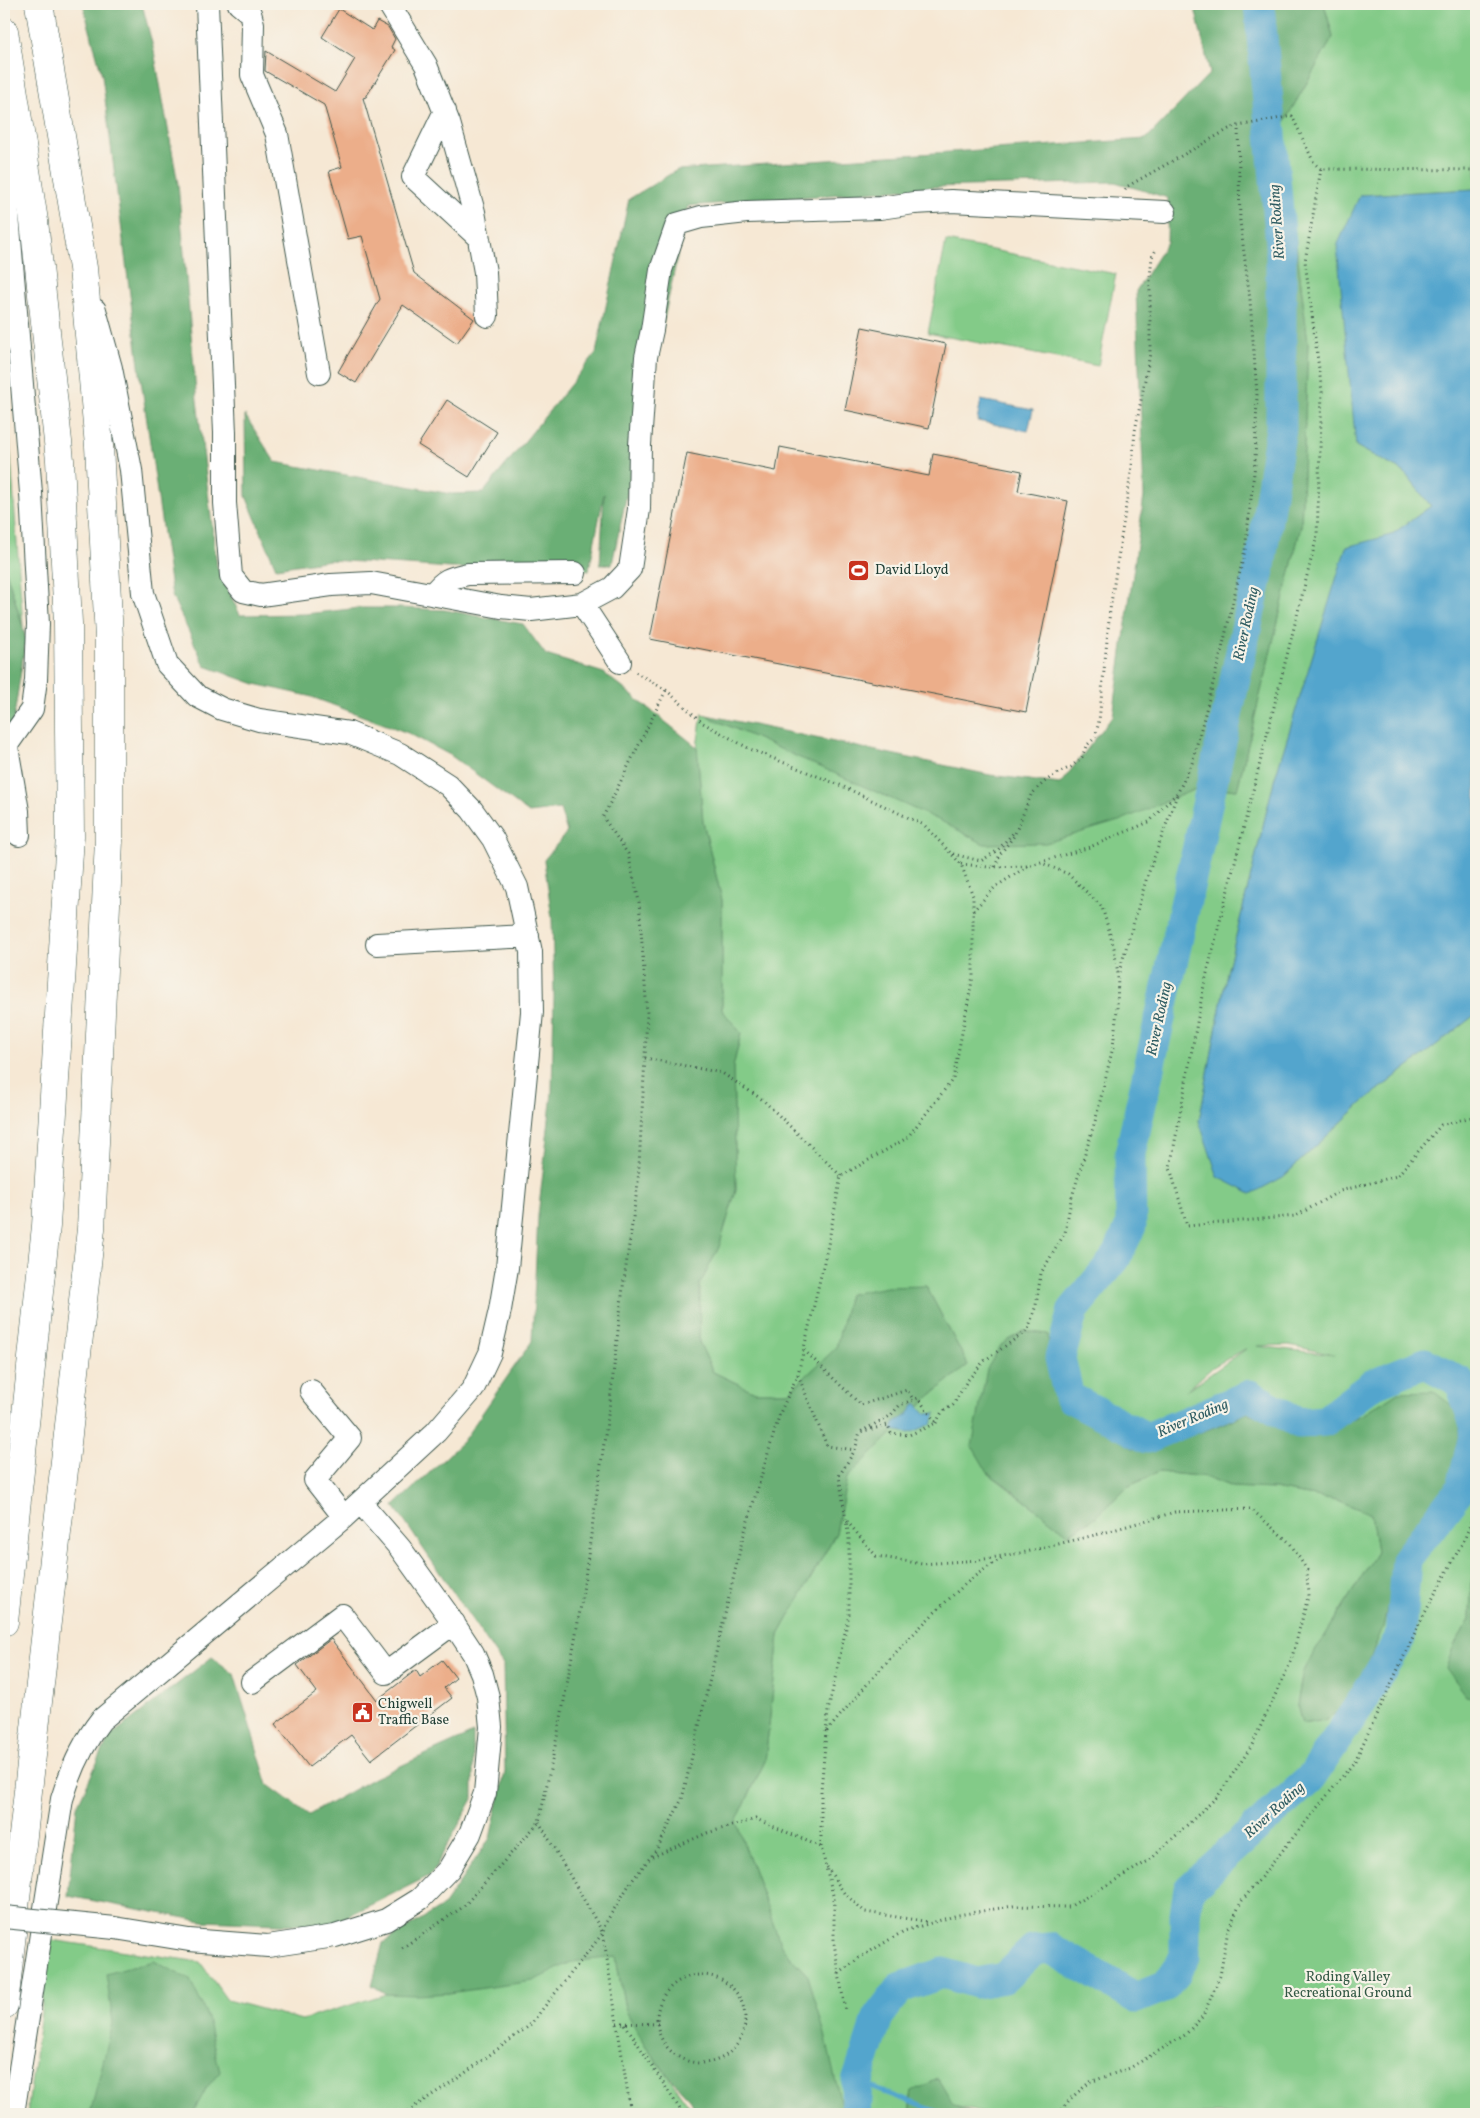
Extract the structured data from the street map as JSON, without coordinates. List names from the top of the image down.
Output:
{
  "water": ["River Roding"],
  "parks": ["Roding Valley Recreational Ground"],
  "places": {
    "sports": ["David Lloyd"],
    "public building": ["Chigwell Traffic Base"]
  }
}
